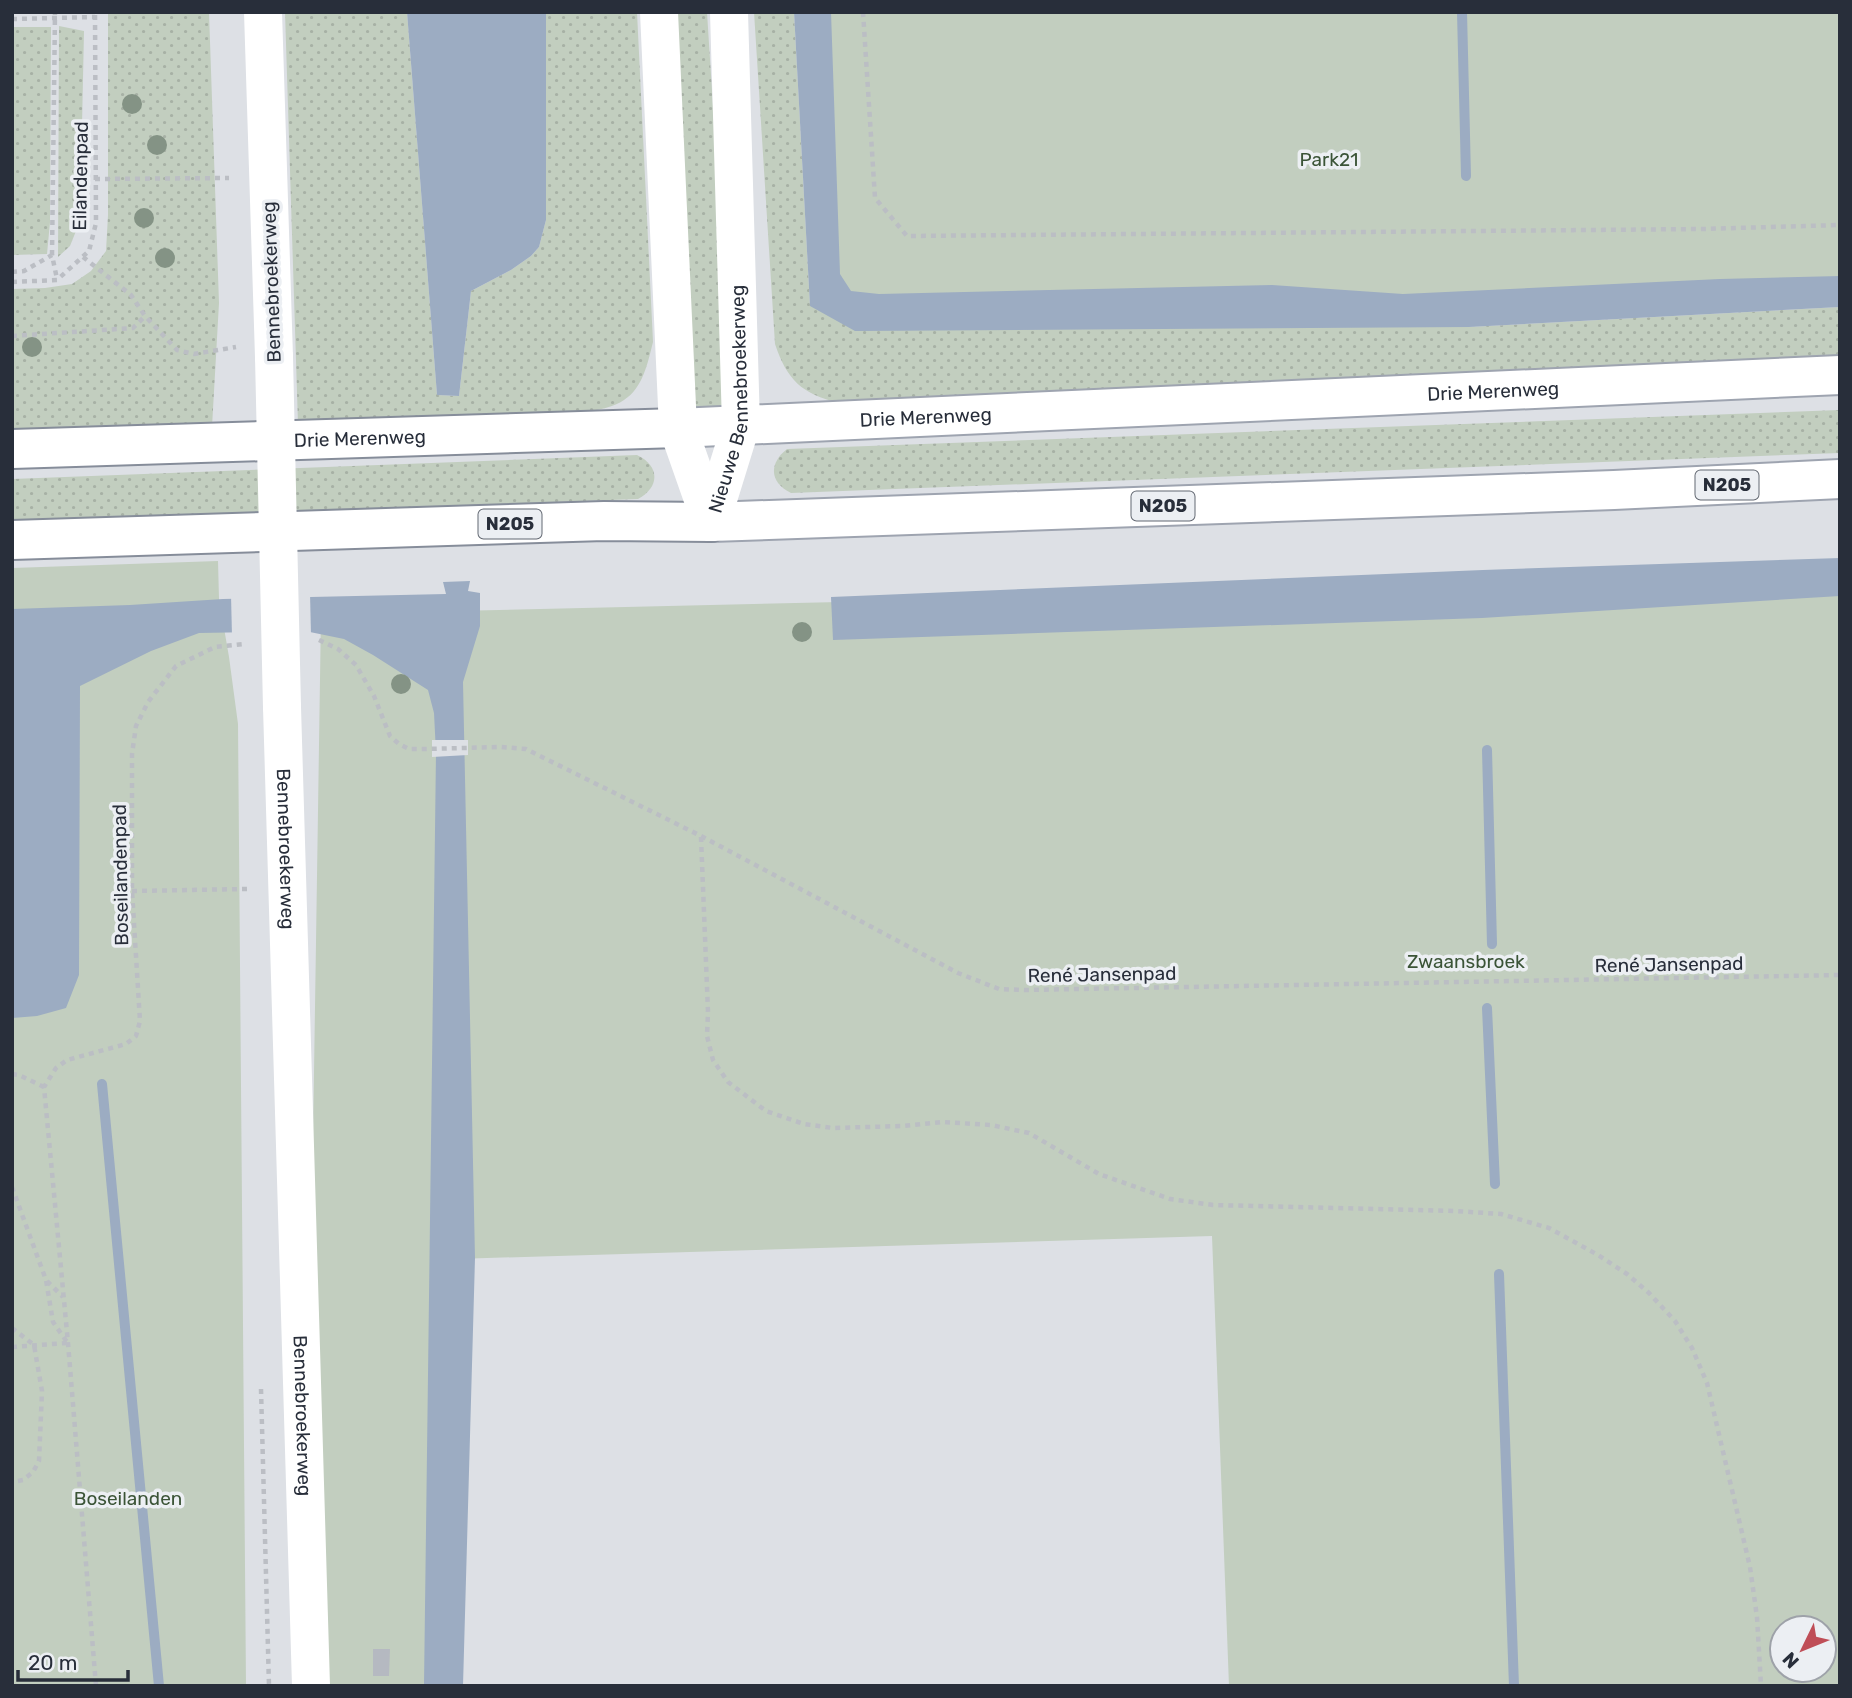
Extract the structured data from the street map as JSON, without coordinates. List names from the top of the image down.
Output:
{
  "streets": {
    "main road": [
      "Bennebroekerweg",
      "Drie Merenweg",
      "Nieuwe Bennebroekerweg",
      "N205"
    ],
    "path": ["Eilandenpad", "Boseilandenpad", "René Jansenpad"]
  },
  "crossings": [
    ["Drie Merenweg", "Nieuwe Bennebroekerweg"],
    ["Nieuwe Bennebroekerweg", "N205"]
  ],
  "parks": ["Park21", "Zwaansbroek", "Boseilanden"],
  "scale_bar": "20 m",
  "north": "bottom left"
}
